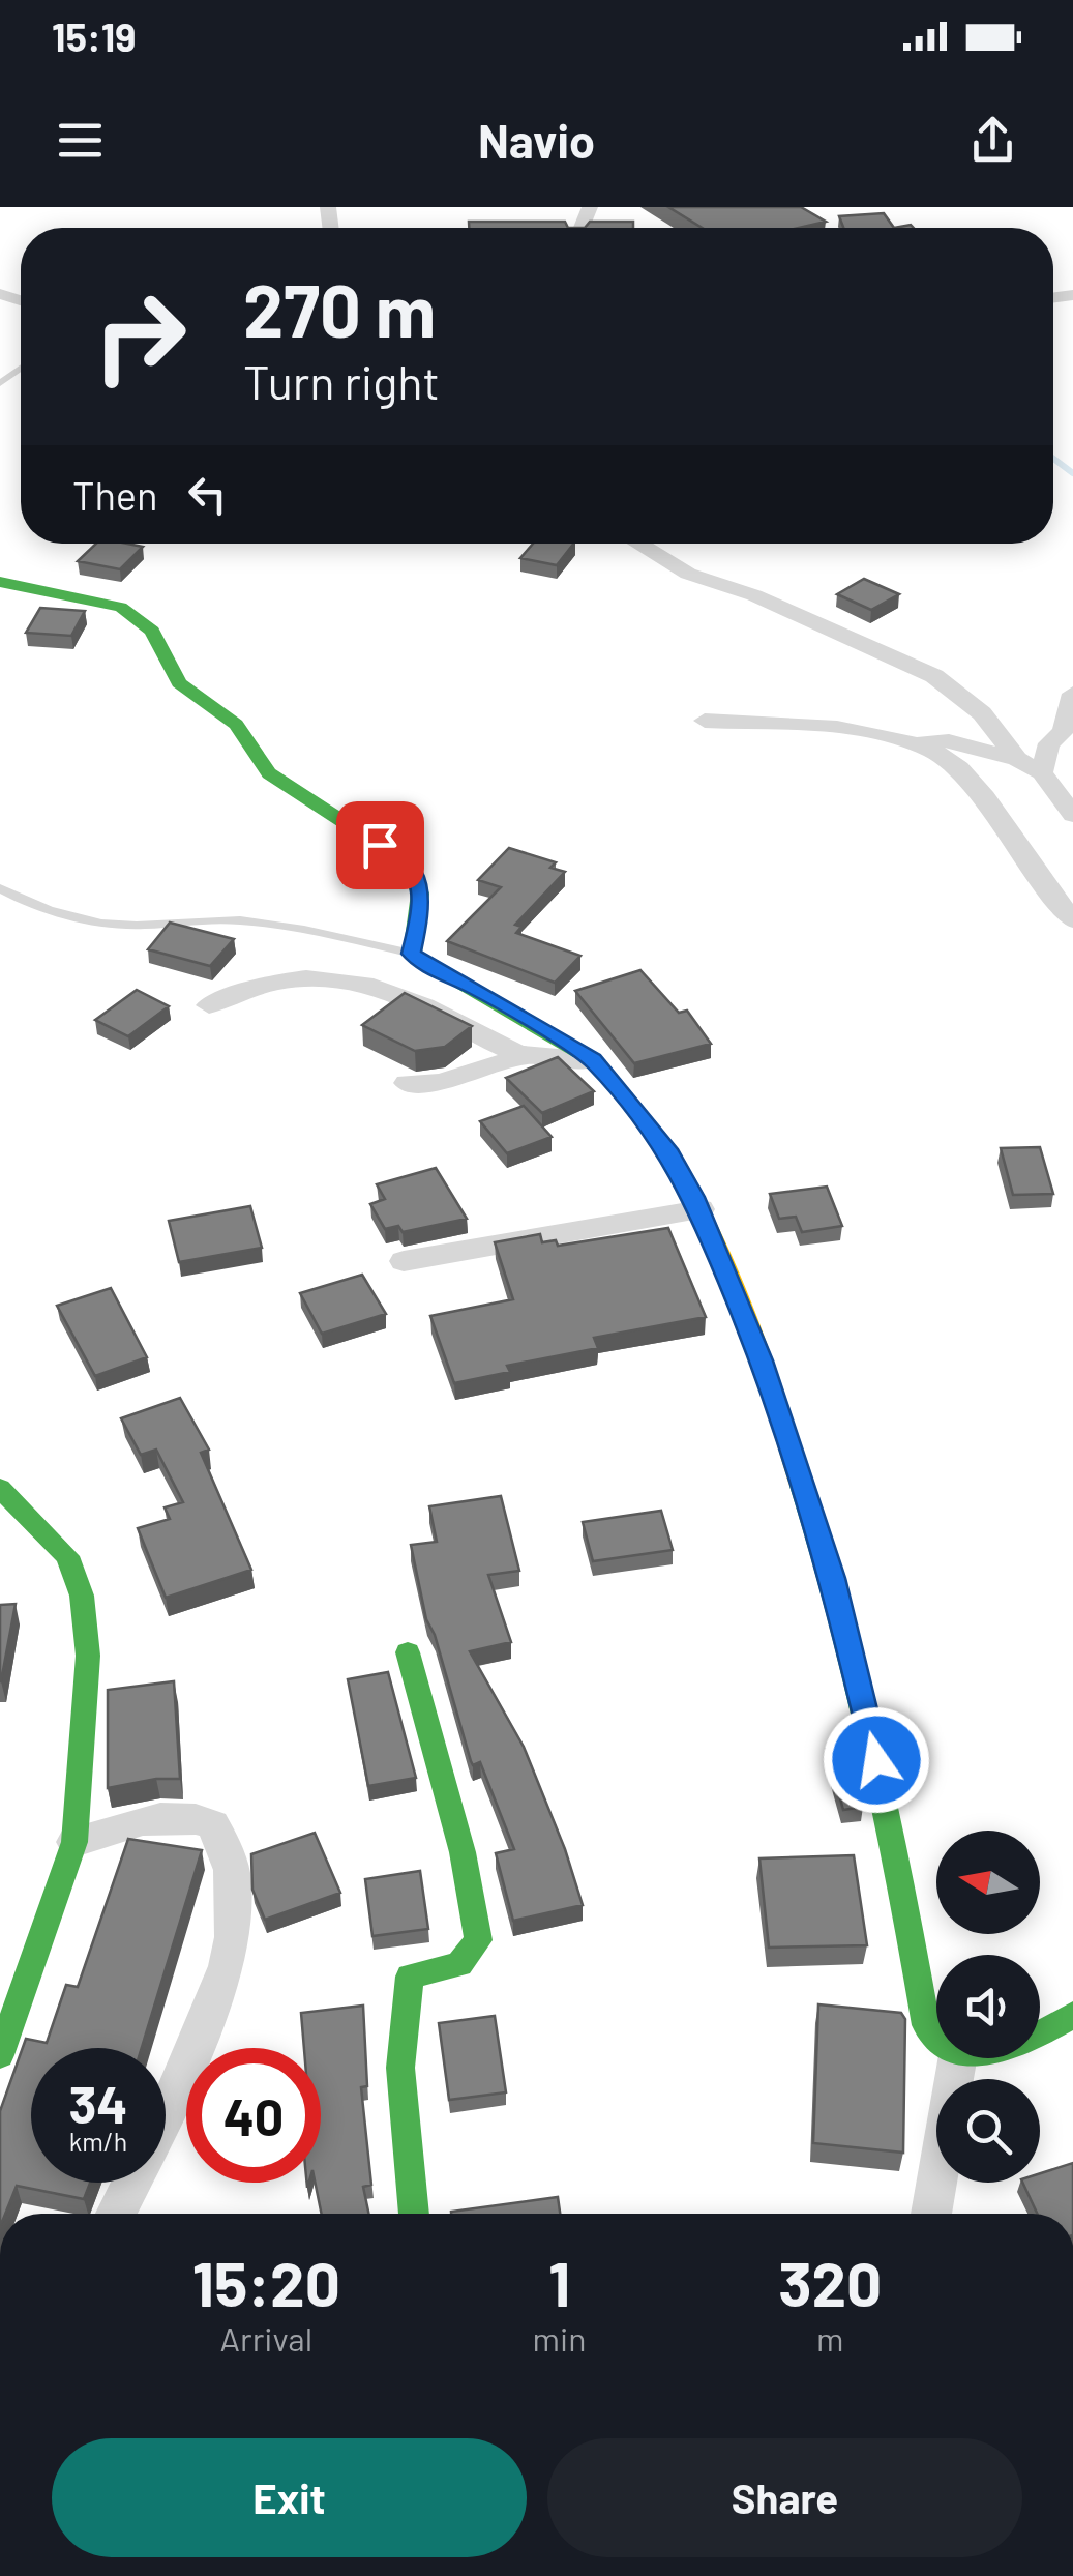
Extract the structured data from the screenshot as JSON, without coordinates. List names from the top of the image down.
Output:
{
  "north": "left",
  "page": {
    "status": "15:19",
    "header": "Navio",
    "turn": ["270 m", "Turn right"],
    "then": "Then",
    "speed": "34 km/h",
    "limit": "40",
    "eta": [
      "15:20",
      "Arrival",
      "1",
      "min",
      "320",
      "m"
    ],
    "buttons": ["Exit", "Share"]
  }
}
